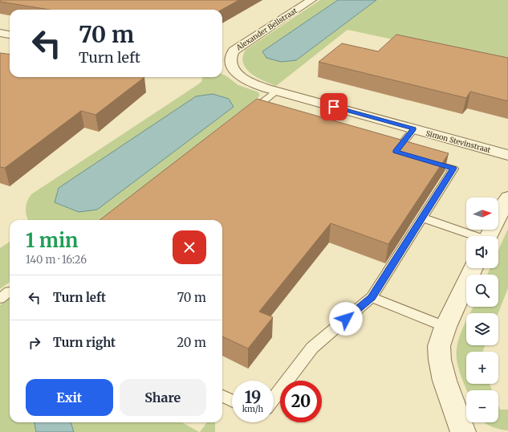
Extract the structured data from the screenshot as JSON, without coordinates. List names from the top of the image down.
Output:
{
  "streets": {
    "street": ["Alexander Bellstraat", "Simon Stevinstraat"]
  },
  "crossings": [
    ["Alexander Bellstraat", "Simon Stevinstraat"]
  ],
  "north": "right",
  "page": {
    "turn": ["70 m", "Turn left"],
    "map_buttons": ["+", "−"],
    "heading": ["1 min", "140 m · 16:26"],
    "list": [
      {
        "name": "Turn left",
        "value": "70 m"
      },
      {
        "name": "Turn right",
        "value": "20 m"
      }
    ],
    "buttons": ["Exit", "Share"],
    "speed": "19 km/h",
    "limit": "20"
  }
}
